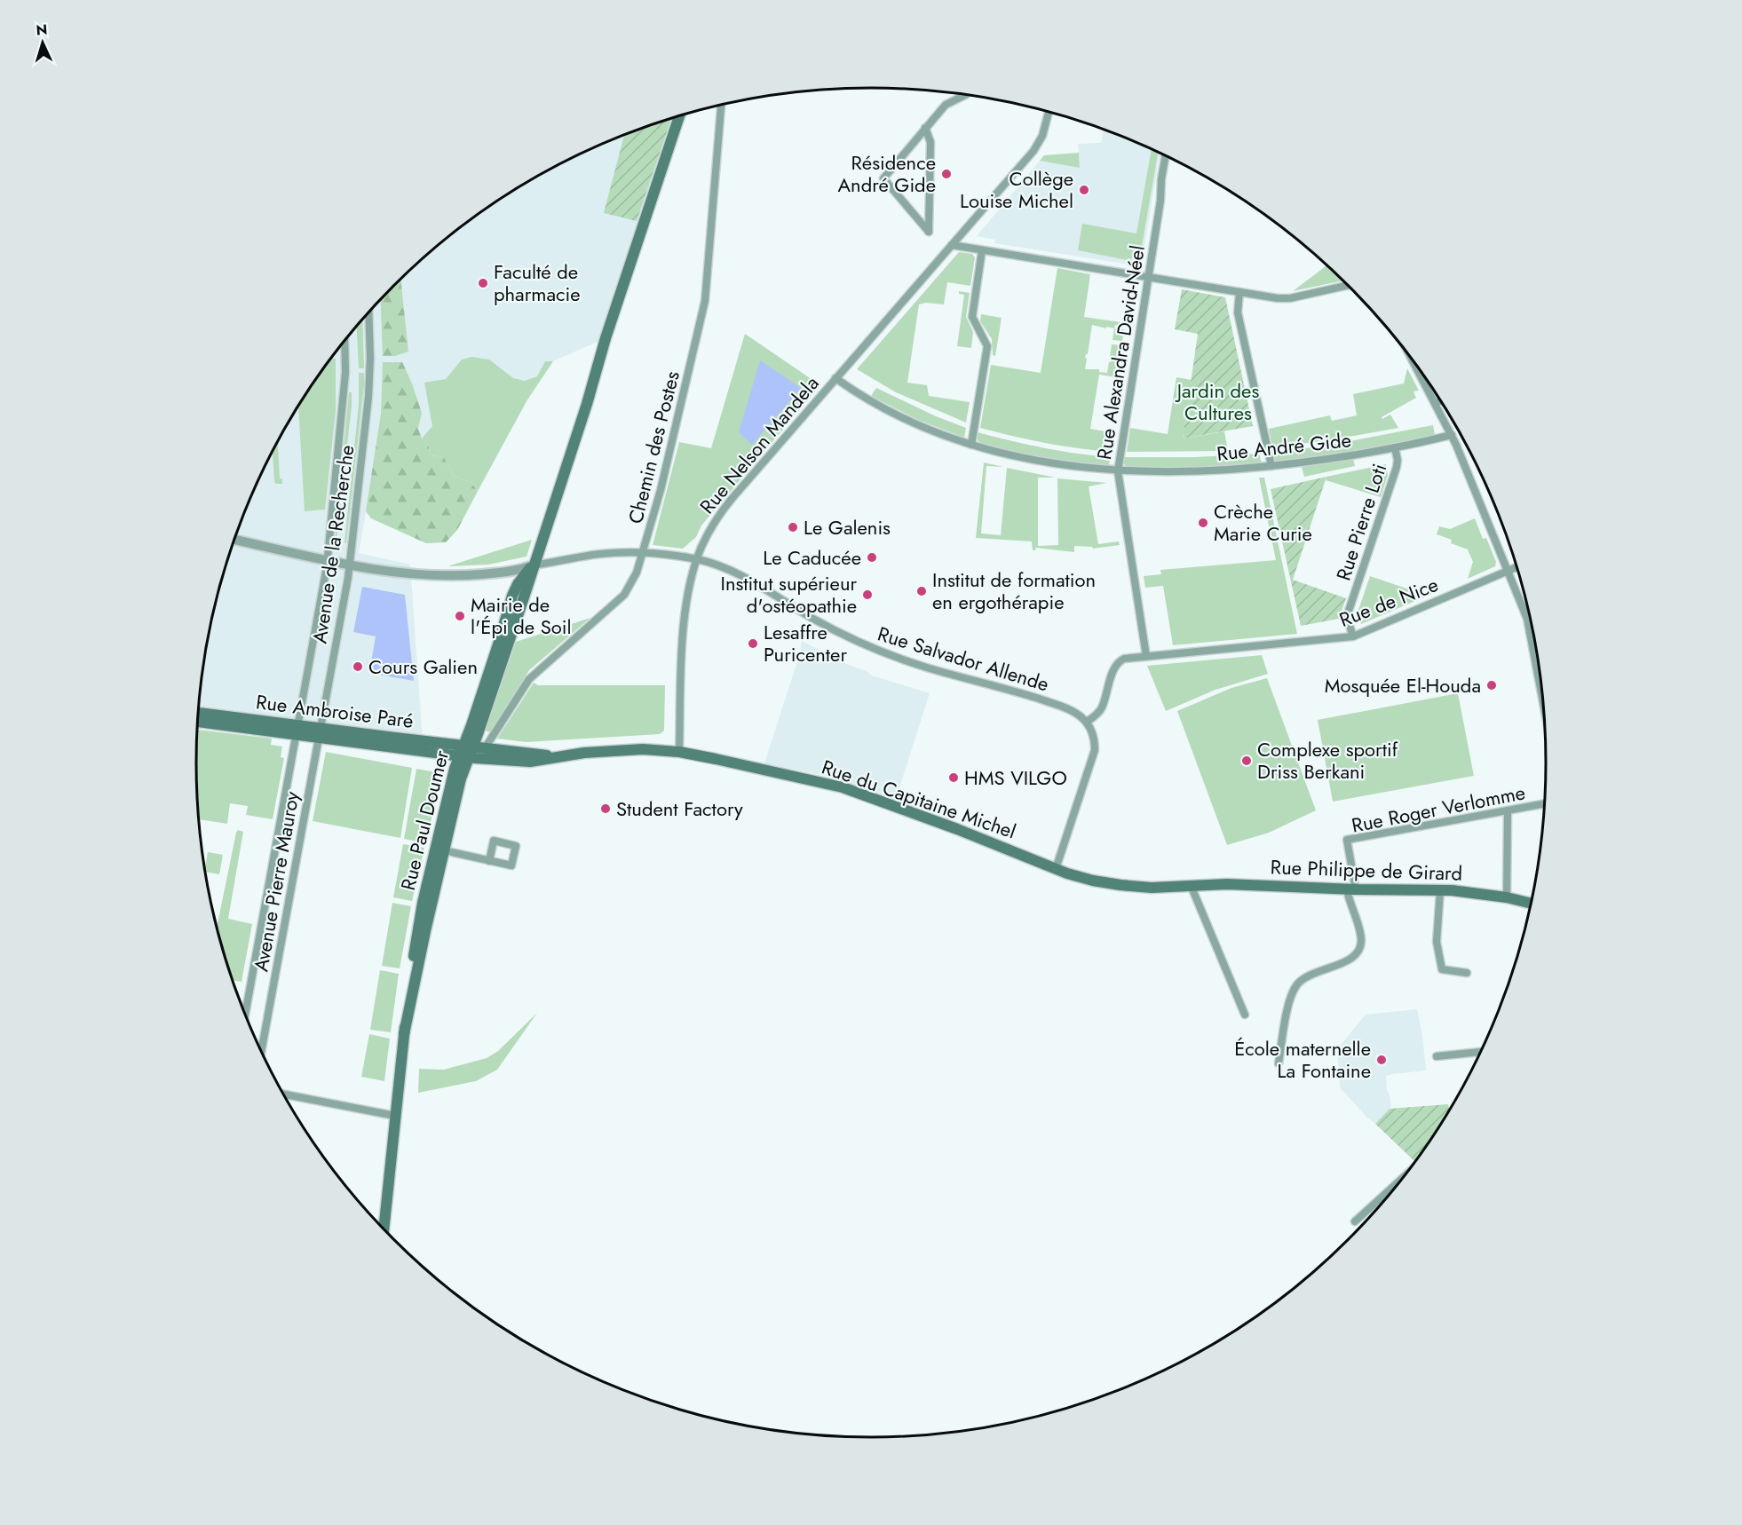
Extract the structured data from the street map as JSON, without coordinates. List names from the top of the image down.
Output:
{
  "streets": {
    "main road": [
      "Rue Ambroise Paré",
      "Rue du Capitaine Michel",
      "Rue Paul Doumer",
      "Rue Philippe de Girard"
    ],
    "street": [
      "Rue Alexandra David-Néel",
      "Rue Nelson Mandela",
      "Rue André Gide",
      "Chemin des Postes",
      "Rue Pierre Loti",
      "Avenue de la Recherche",
      "Rue de Nice",
      "Rue Salvador Allende",
      "Rue Roger Verlomme",
      "Avenue Pierre Mauroy"
    ]
  },
  "crossings": [
    ["Rue Alexandra David-Néel", "Rue André Gide"],
    ["Rue Alexandra David-Néel", "Rue de Nice"],
    ["Rue Nelson Mandela", "Rue André Gide"],
    ["Rue Nelson Mandela", "Rue Salvador Allende"],
    ["Rue Nelson Mandela", "Rue du Capitaine Michel"],
    ["Rue André Gide", "Rue Pierre Loti"],
    ["Chemin des Postes", "Rue Salvador Allende"],
    ["Chemin des Postes", "Rue du Capitaine Michel"],
    ["Rue Pierre Loti", "Rue de Nice"],
    ["Avenue de la Recherche", "Rue Ambroise Paré"],
    ["Avenue de la Recherche", "Avenue Pierre Mauroy"],
    ["Rue de Nice", "Rue Salvador Allende"],
    ["Rue Salvador Allende", "Rue Paul Doumer"],
    ["Rue Ambroise Paré", "Rue du Capitaine Michel"],
    ["Rue Ambroise Paré", "Rue Paul Doumer"],
    ["Rue Ambroise Paré", "Avenue Pierre Mauroy"],
    ["Rue du Capitaine Michel", "Rue Paul Doumer"],
    ["Rue du Capitaine Michel", "Rue Philippe de Girard"],
    ["Rue Roger Verlomme", "Rue Philippe de Girard"]
  ],
  "parks": ["Jardin des Cultures"],
  "places": [
    "Résidence André Gide",
    "Collège Louise Michel",
    "Faculté de pharmacie",
    "Crèche Marie Curie",
    "Le Galenis",
    "Le Caducée",
    "Institut de formation en ergothérapie",
    "Institut supérieur d'ostéopathie",
    "Mairie de l'Épi de Soil",
    "Lesaffre Puricenter",
    "Cours Galien",
    "Mosquée El-Houda",
    "Complexe sportif Driss Berkani",
    "HMS VILGO",
    "Student Factory",
    "École maternelle La Fontaine"
  ],
  "north": "top"
}
